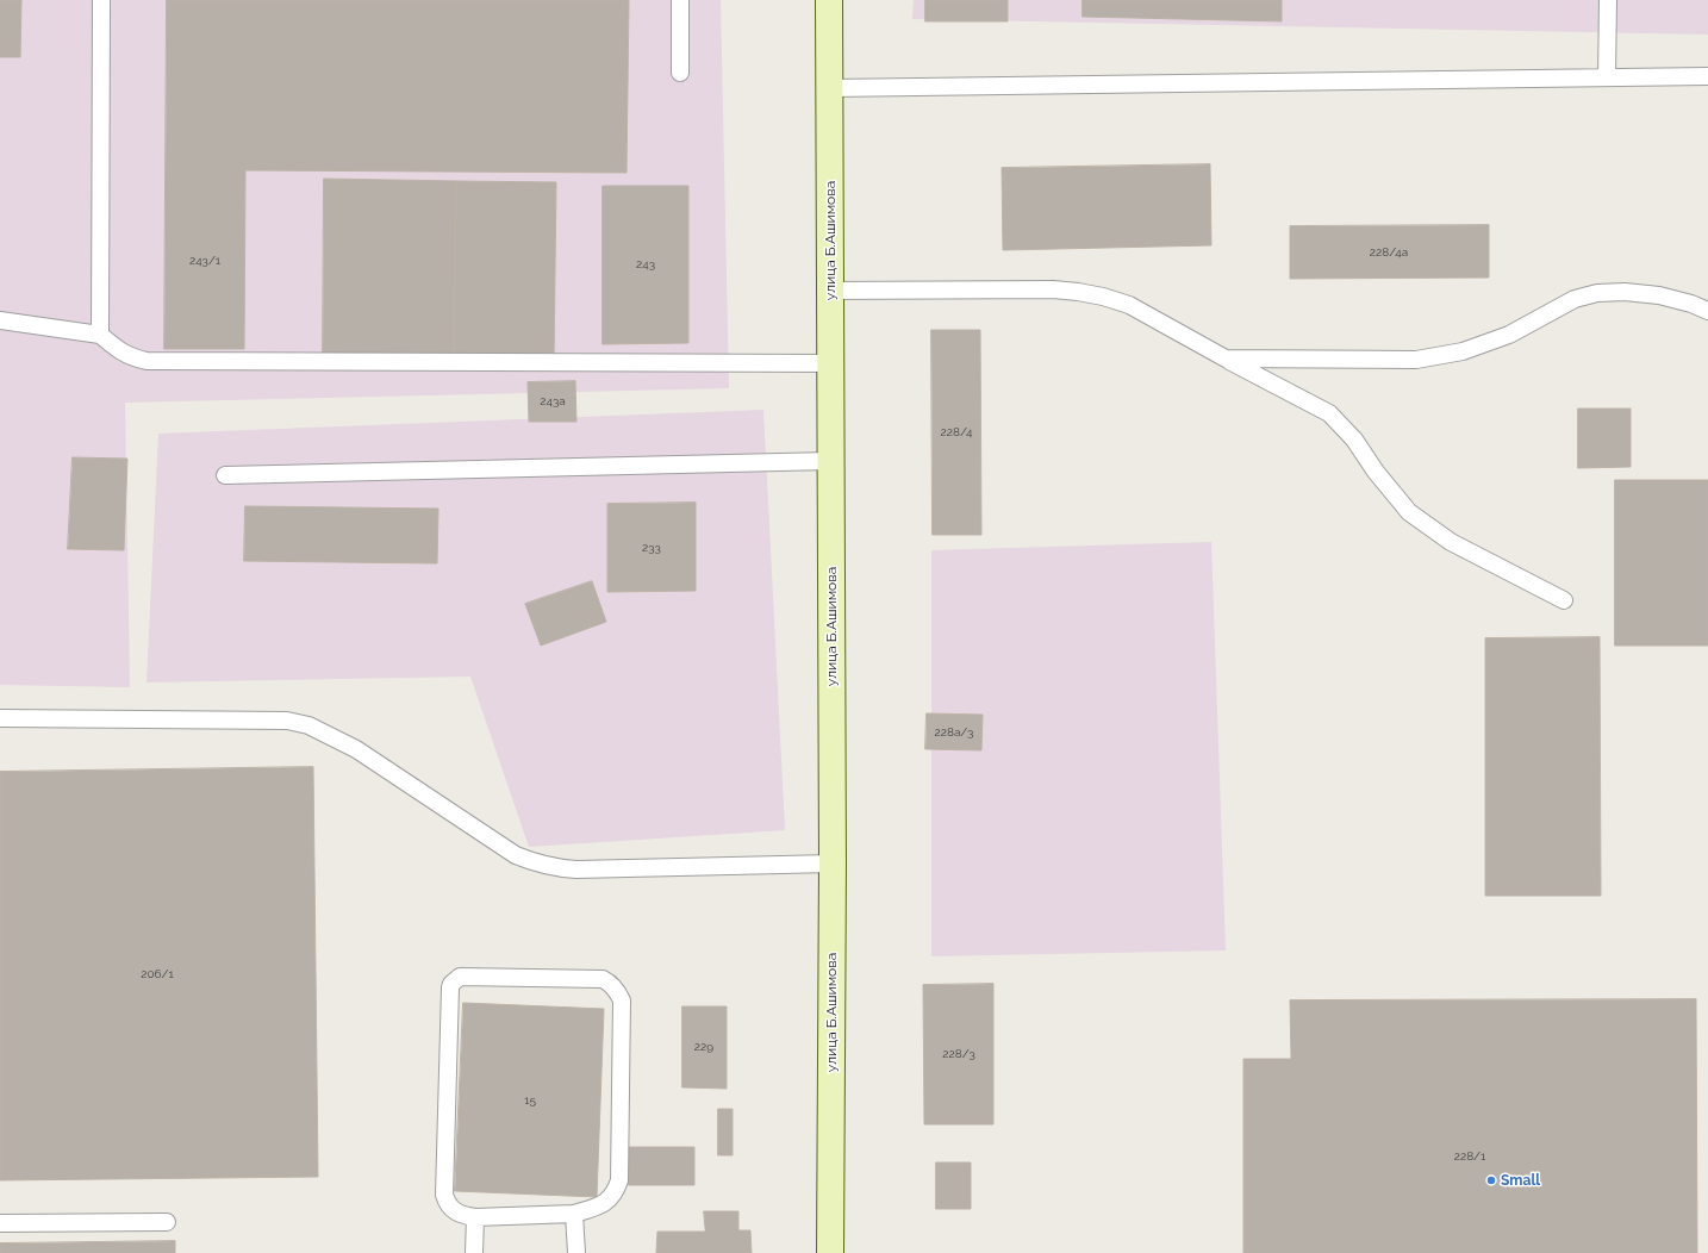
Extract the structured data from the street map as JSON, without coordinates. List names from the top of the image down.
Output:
{
  "streets": {
    "street": ["улица Б.Ашимова"]
  },
  "places": ["Small"],
  "house_numbers": [
    "228/4а",
    "243/1",
    "243",
    "243а",
    "228/4",
    "233",
    "228а/3",
    "206/1",
    "229",
    "228/3",
    "15",
    "228/1"
  ]
}
